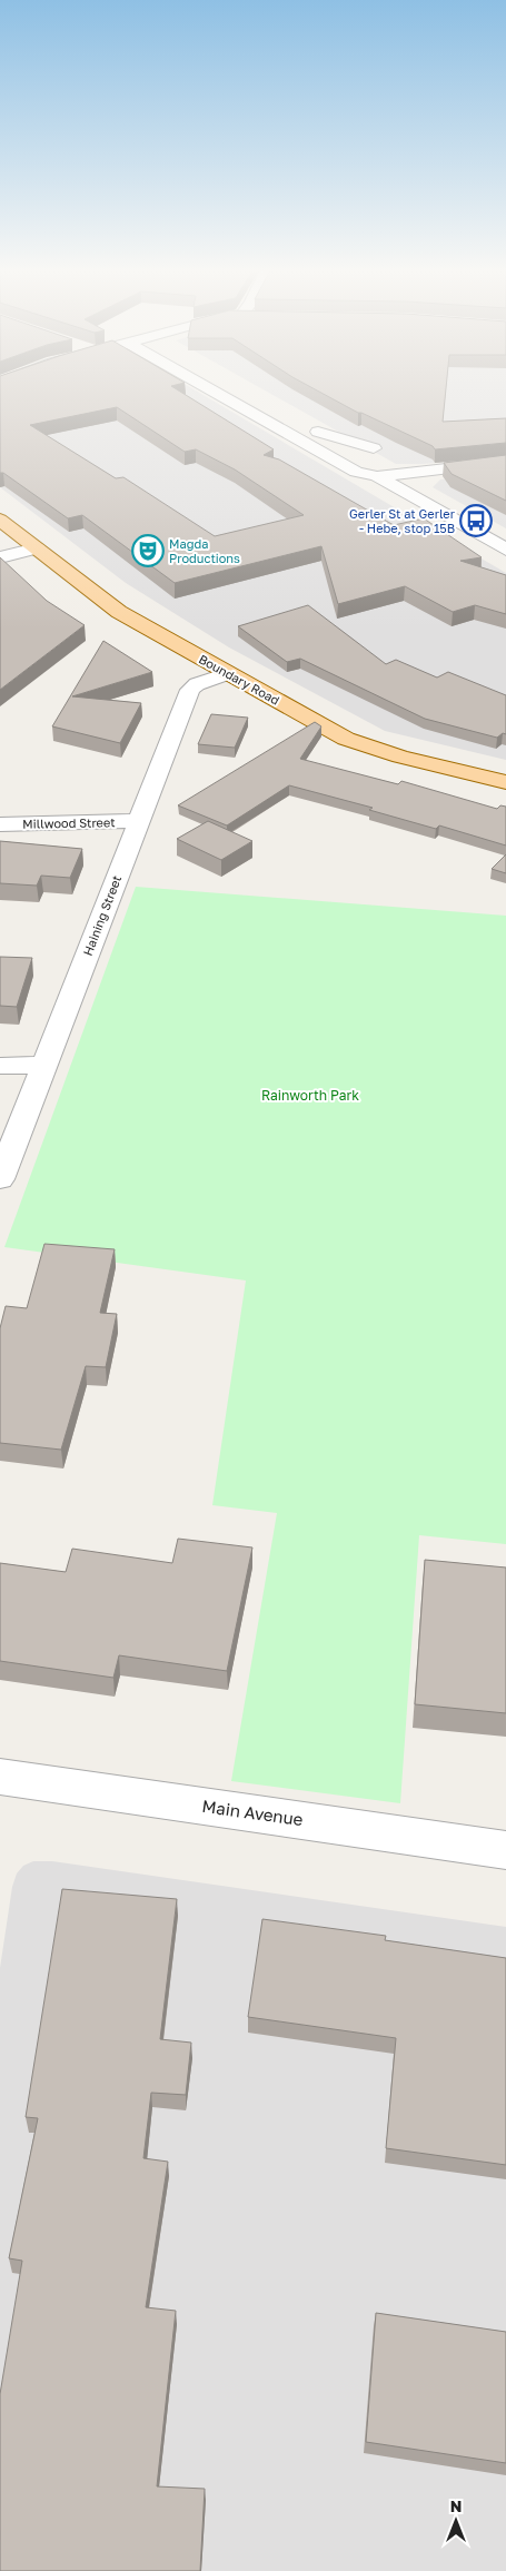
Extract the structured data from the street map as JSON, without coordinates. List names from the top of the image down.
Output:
{
  "streets": {
    "main road": ["Boundary Road"],
    "street": ["Millwood Street", "Haining Street", "Main Avenue"]
  },
  "crossings": [
    ["Boundary Road", "Haining Street"],
    ["Millwood Street", "Haining Street"]
  ],
  "parks": ["Rainworth Park"],
  "places": {
    "bus stop": ["Gerler St at Gerler - Hebe, stop 15B"],
    "theatre": ["Magda Productions"]
  },
  "north": "top"
}
